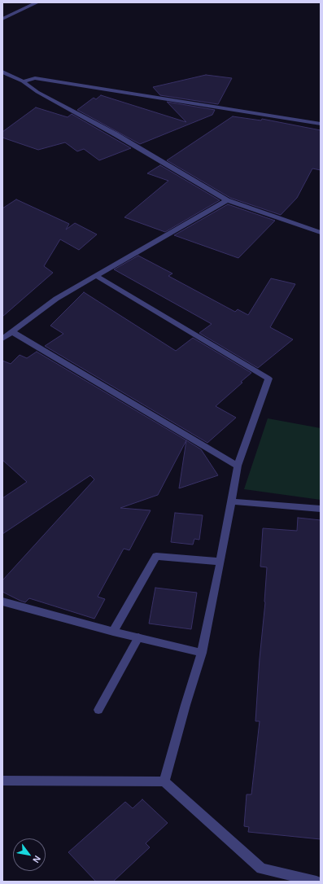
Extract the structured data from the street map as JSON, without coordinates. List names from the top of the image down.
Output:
{
  "north": "bottom right"
}
